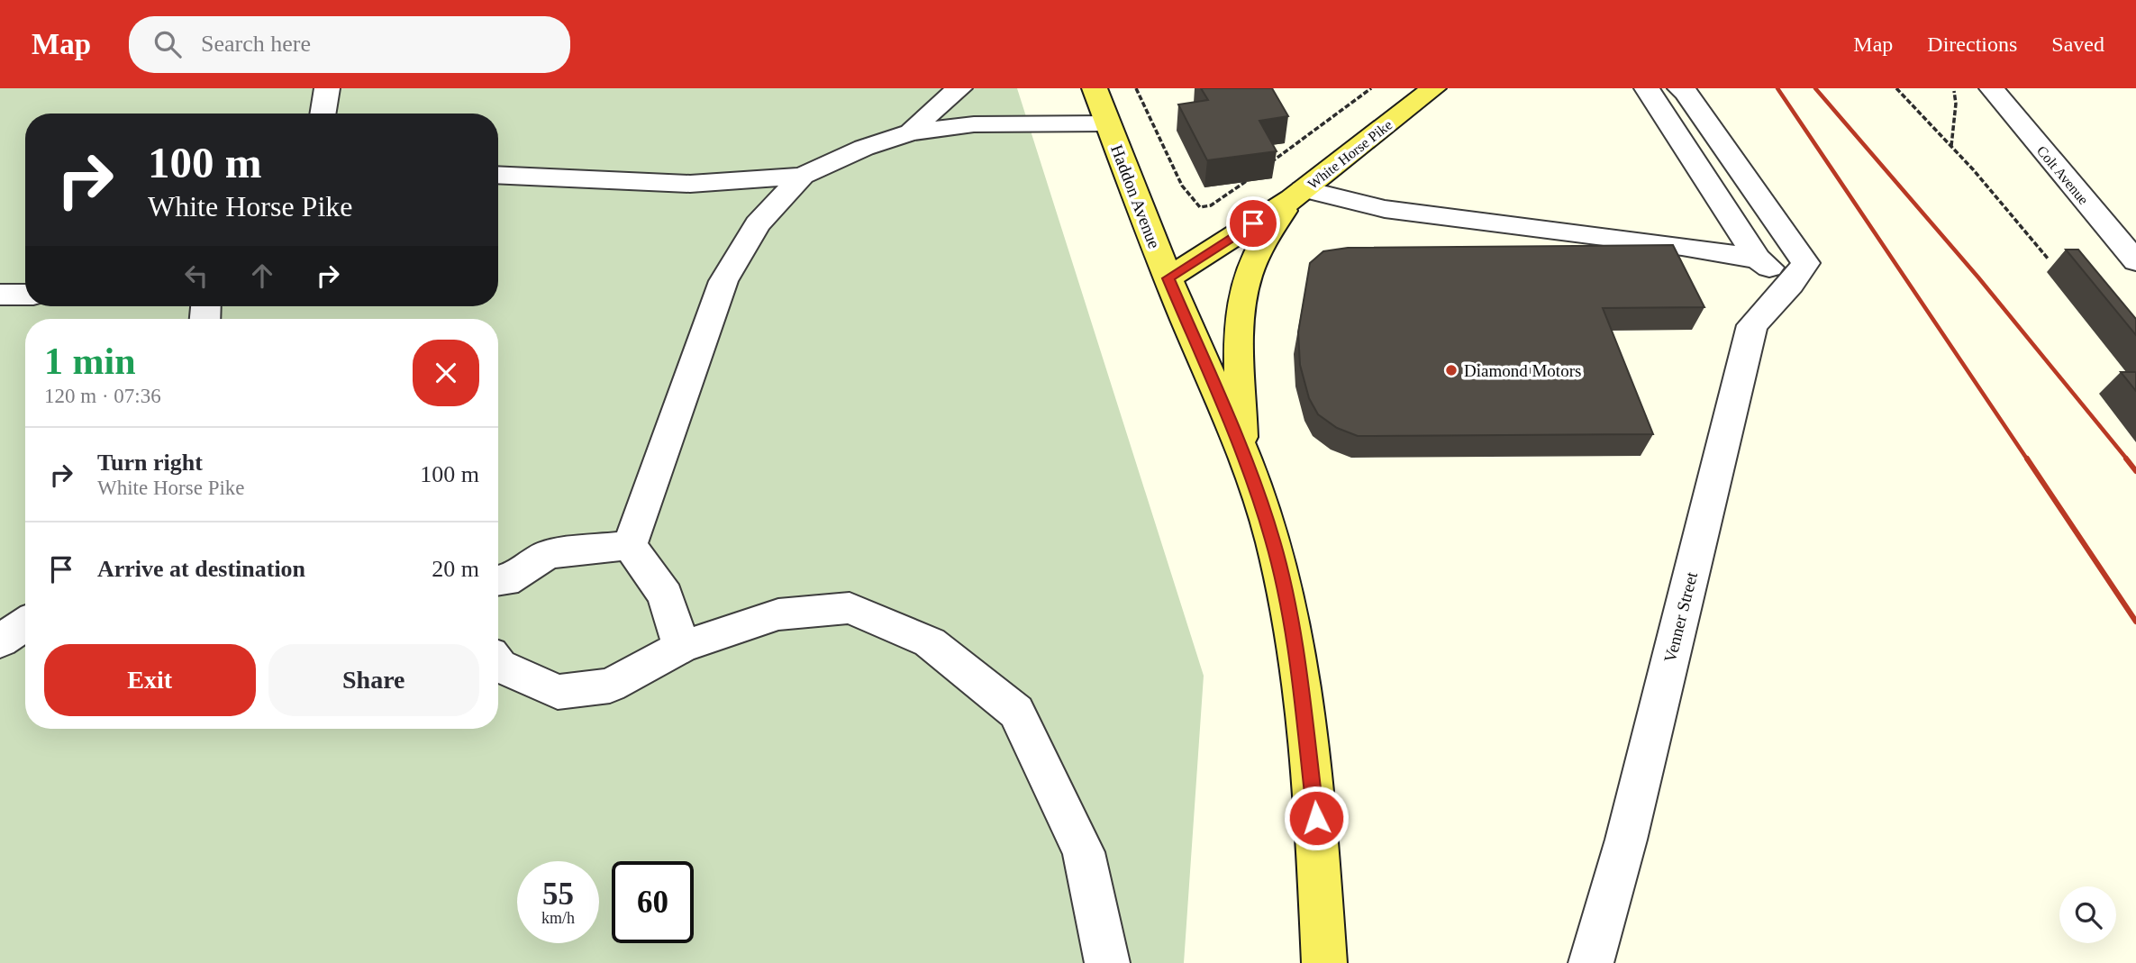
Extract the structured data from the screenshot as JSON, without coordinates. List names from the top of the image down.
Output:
{
  "streets": {
    "main road": ["White Horse Pike", "Haddon Avenue"],
    "street": ["Colt Avenue", "Venner Street"]
  },
  "crossings": [
    ["White Horse Pike", "Haddon Avenue"]
  ],
  "places": ["Diamond Motors"],
  "page": {
    "header": "Map",
    "search": "Search here",
    "nav": ["Map", "Directions", "Saved"],
    "turn": ["100 m", "White Horse Pike"],
    "heading": ["1 min", "120 m · 07:36"],
    "list": [
      {
        "name": "Turn right",
        "note": "White Horse Pike",
        "value": "100 m"
      },
      {
        "name": "Arrive at destination",
        "value": "20 m"
      }
    ],
    "buttons": ["Exit", "Share"],
    "speed": "55 km/h",
    "limit": "60"
  }
}
